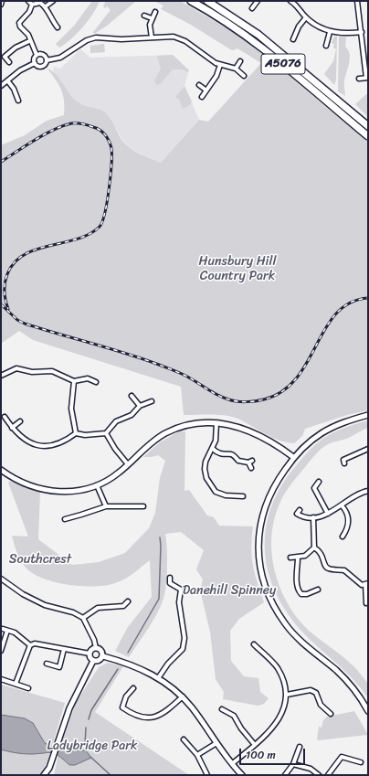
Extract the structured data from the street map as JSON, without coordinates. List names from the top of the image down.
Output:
{
  "streets": {
    "highway": ["A5076"]
  },
  "parks": [
    "Hunsbury Hill Country Park",
    "Southcrest",
    "Danehill Spinney",
    "Ladybridge Park"
  ],
  "scale_bar": "100 m"
}
